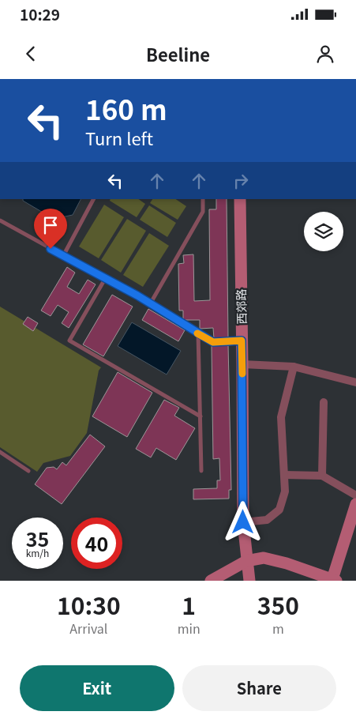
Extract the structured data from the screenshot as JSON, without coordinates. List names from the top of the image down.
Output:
{
  "streets": {
    "street": ["西郊路"]
  },
  "page": {
    "status": "10:29",
    "header": "Beeline",
    "turn": ["160 m", "Turn left"],
    "speed": "35 km/h",
    "limit": "40",
    "eta": [
      "10:30",
      "Arrival",
      "1",
      "min",
      "350",
      "m"
    ],
    "buttons": ["Exit", "Share"]
  }
}
